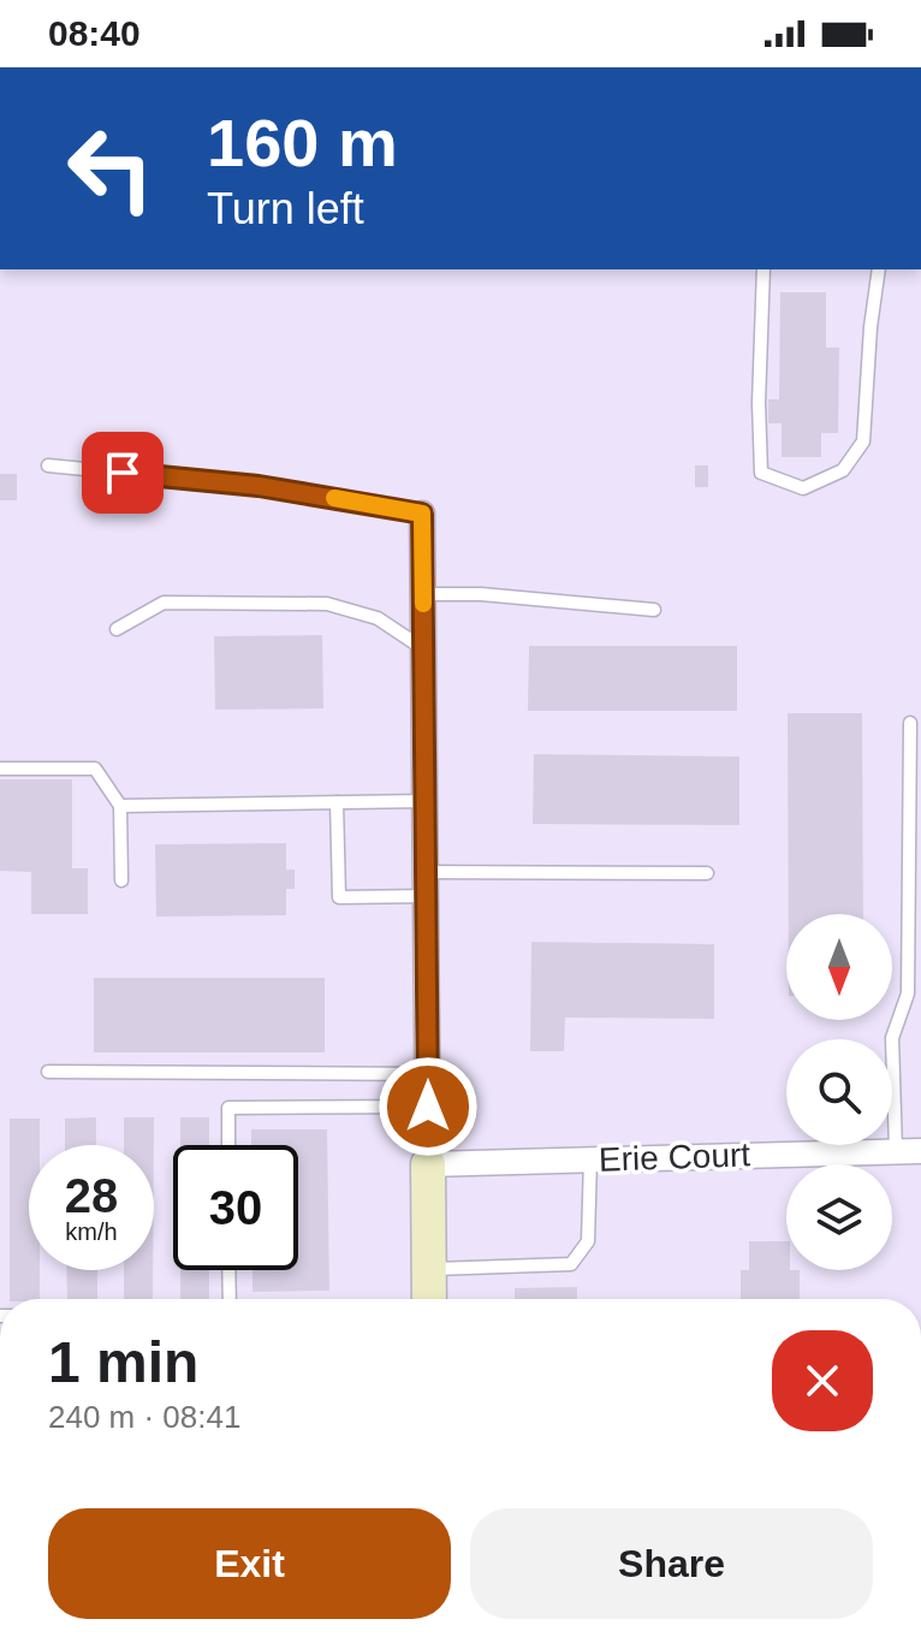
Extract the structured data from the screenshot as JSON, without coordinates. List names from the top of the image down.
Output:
{
  "streets": {
    "street": ["Erie Court"]
  },
  "north": "bottom",
  "page": {
    "status": "08:40",
    "turn": ["160 m", "Turn left"],
    "speed": "28 km/h",
    "limit": "30",
    "heading": ["1 min", "240 m · 08:41"],
    "buttons": ["Exit", "Share"]
  }
}
